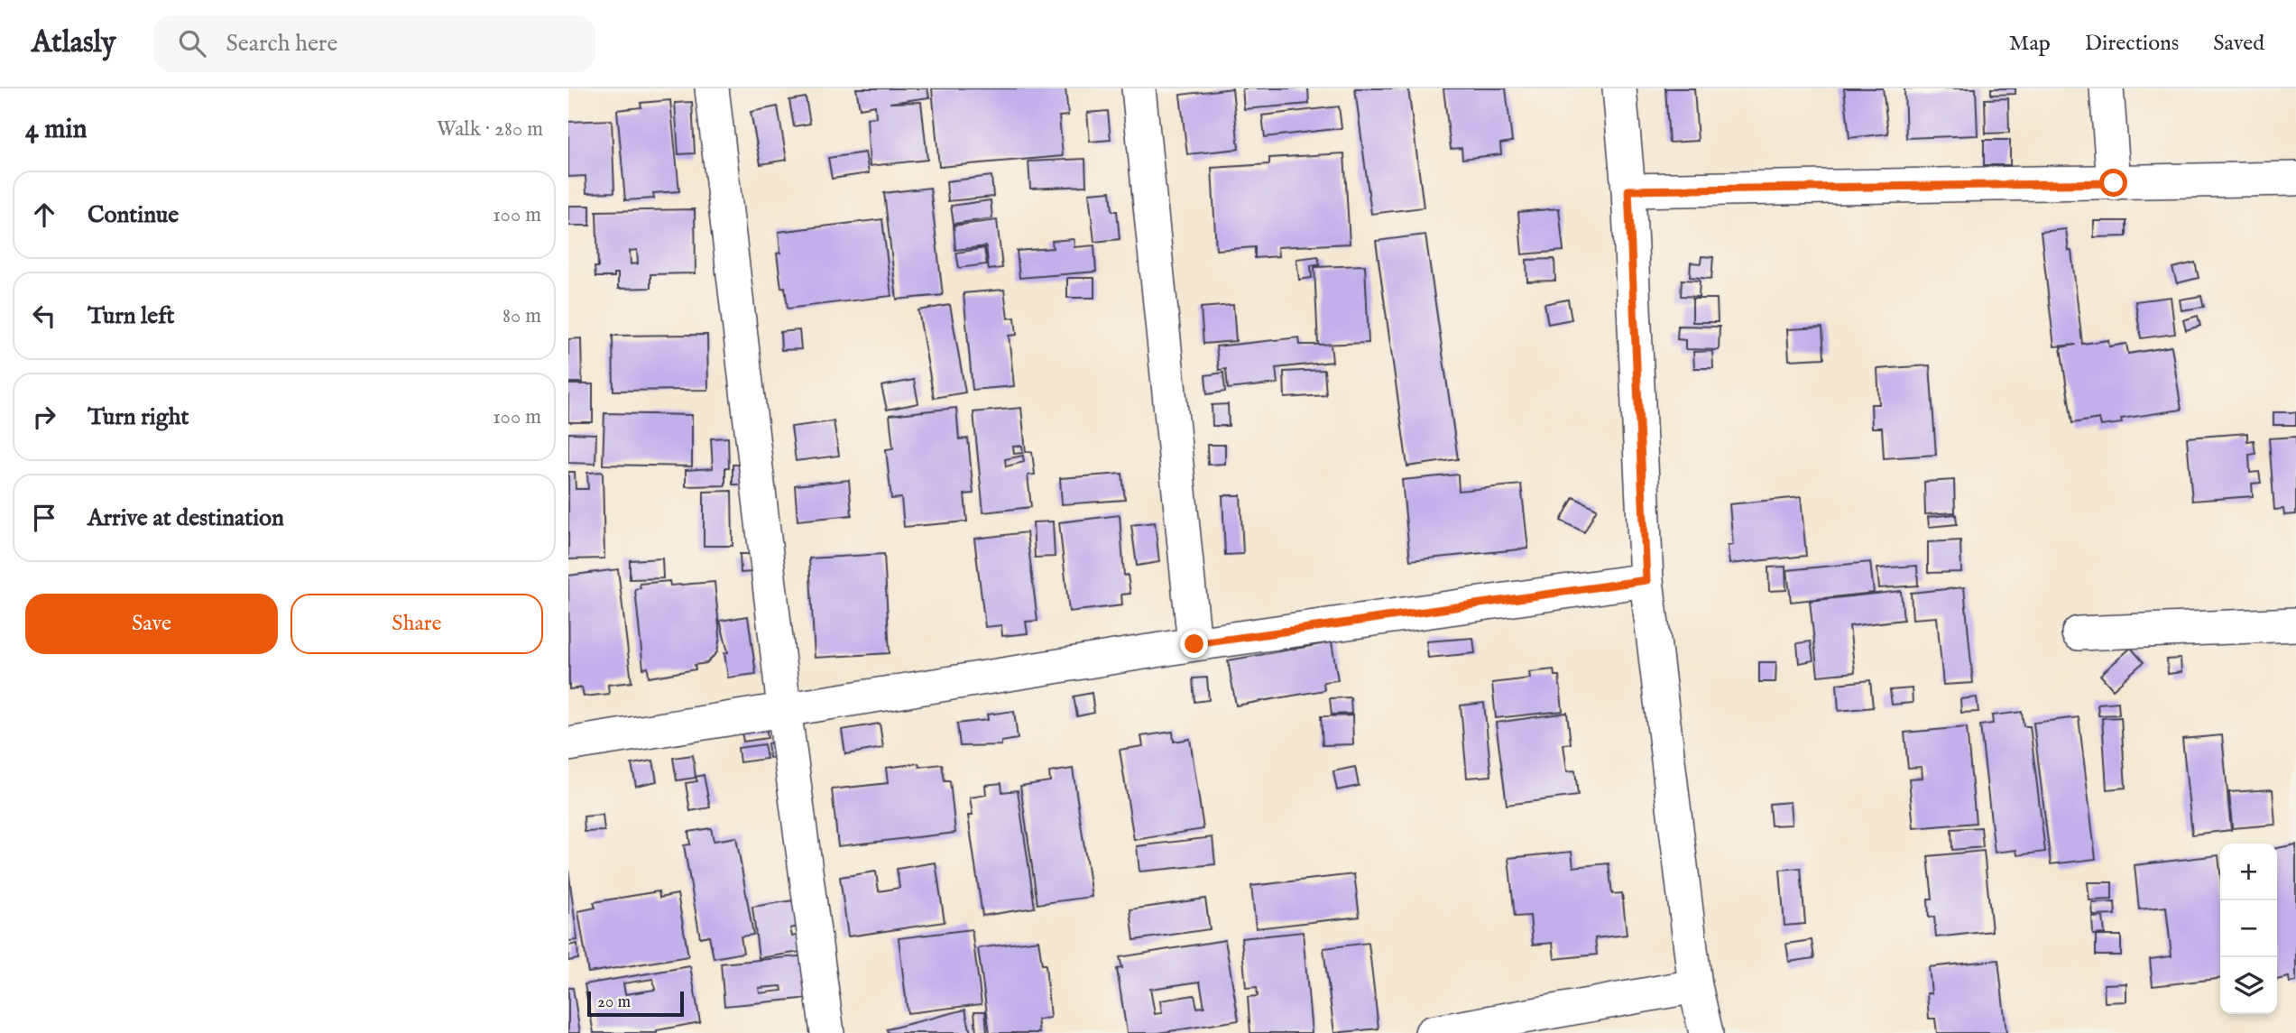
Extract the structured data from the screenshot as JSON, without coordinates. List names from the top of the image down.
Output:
{
  "scale_bar": "20 m",
  "page": {
    "header": "Atlasly",
    "search": "Search here",
    "nav": ["Map", "Directions", "Saved"],
    "heading": ["4 min", "Walk · 280 m"],
    "list": [
      ["Continue", "100 m"],
      ["Turn left", "80 m"],
      ["Turn right", "100 m"],
      "Arrive at destination"
    ],
    "buttons": ["Save", "Share"],
    "map_buttons": ["+", "−"],
    "scale": "20 m"
  }
}
